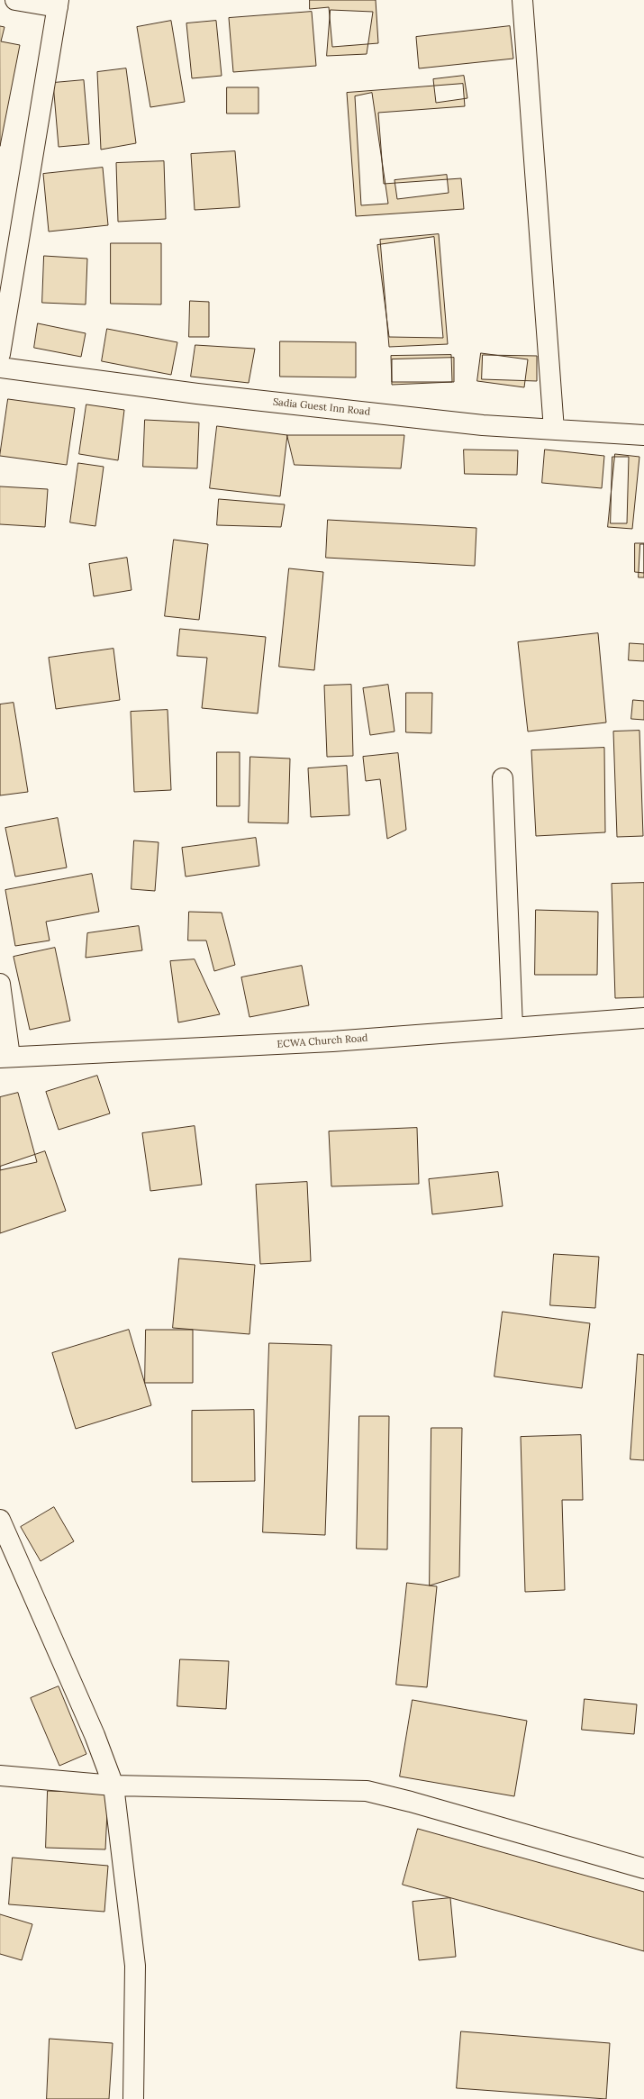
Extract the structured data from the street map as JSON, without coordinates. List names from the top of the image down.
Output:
{
  "streets": {
    "street": ["Sadia Guest Inn Road", "ECWA Church Road"]
  }
}
